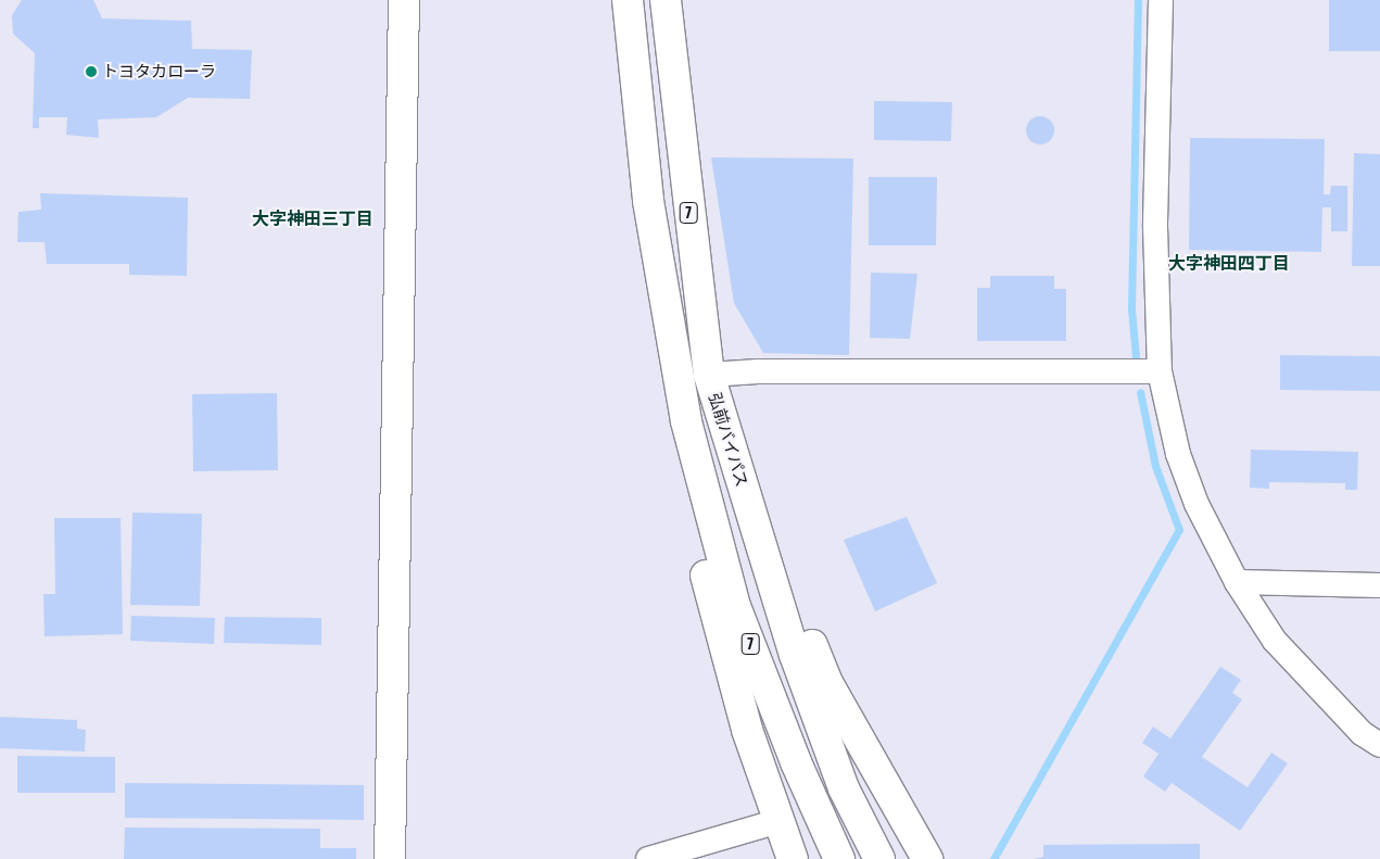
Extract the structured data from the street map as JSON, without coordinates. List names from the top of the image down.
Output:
{
  "streets": {
    "main road": ["7", "弘前バイパス"]
  },
  "districts": ["大字神田三丁目", "大字神田四丁目"],
  "places": ["トヨタカローラ"]
}
